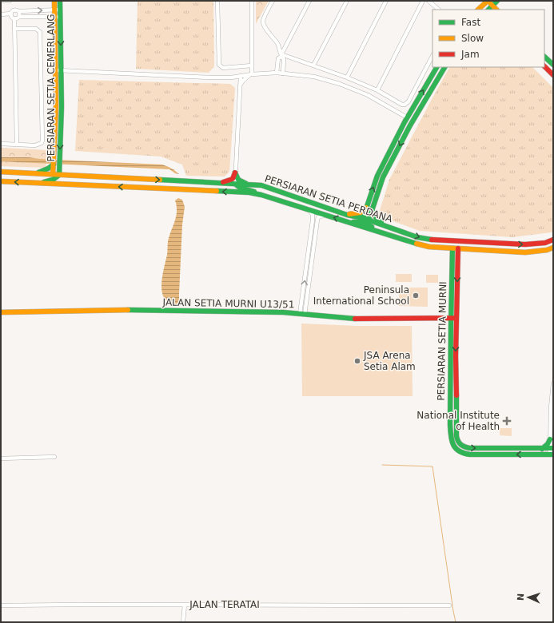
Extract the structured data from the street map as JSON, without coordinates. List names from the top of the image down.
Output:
{
  "streets": {
    "street": [
      "PERSIARAN SETIA CEMERLANG",
      "PERSIARAN SETIA PERDANA",
      "JALAN SETIA MURNI U13/51",
      "PERSIARAN SETIA MURNI",
      "JALAN TERATAI"
    ]
  },
  "crossings": [
    ["PERSIARAN SETIA CEMERLANG", "PERSIARAN SETIA PERDANA"],
    ["PERSIARAN SETIA PERDANA", "PERSIARAN SETIA MURNI"],
    ["JALAN SETIA MURNI U13/51", "PERSIARAN SETIA MURNI"]
  ],
  "places": {
    "other": ["Peninsula International School", "JSA Arena Setia Alam"],
    "health": ["National Institute of Health"]
  },
  "legend": ["Fast", "Slow", "Jam"],
  "north": "left"
}
